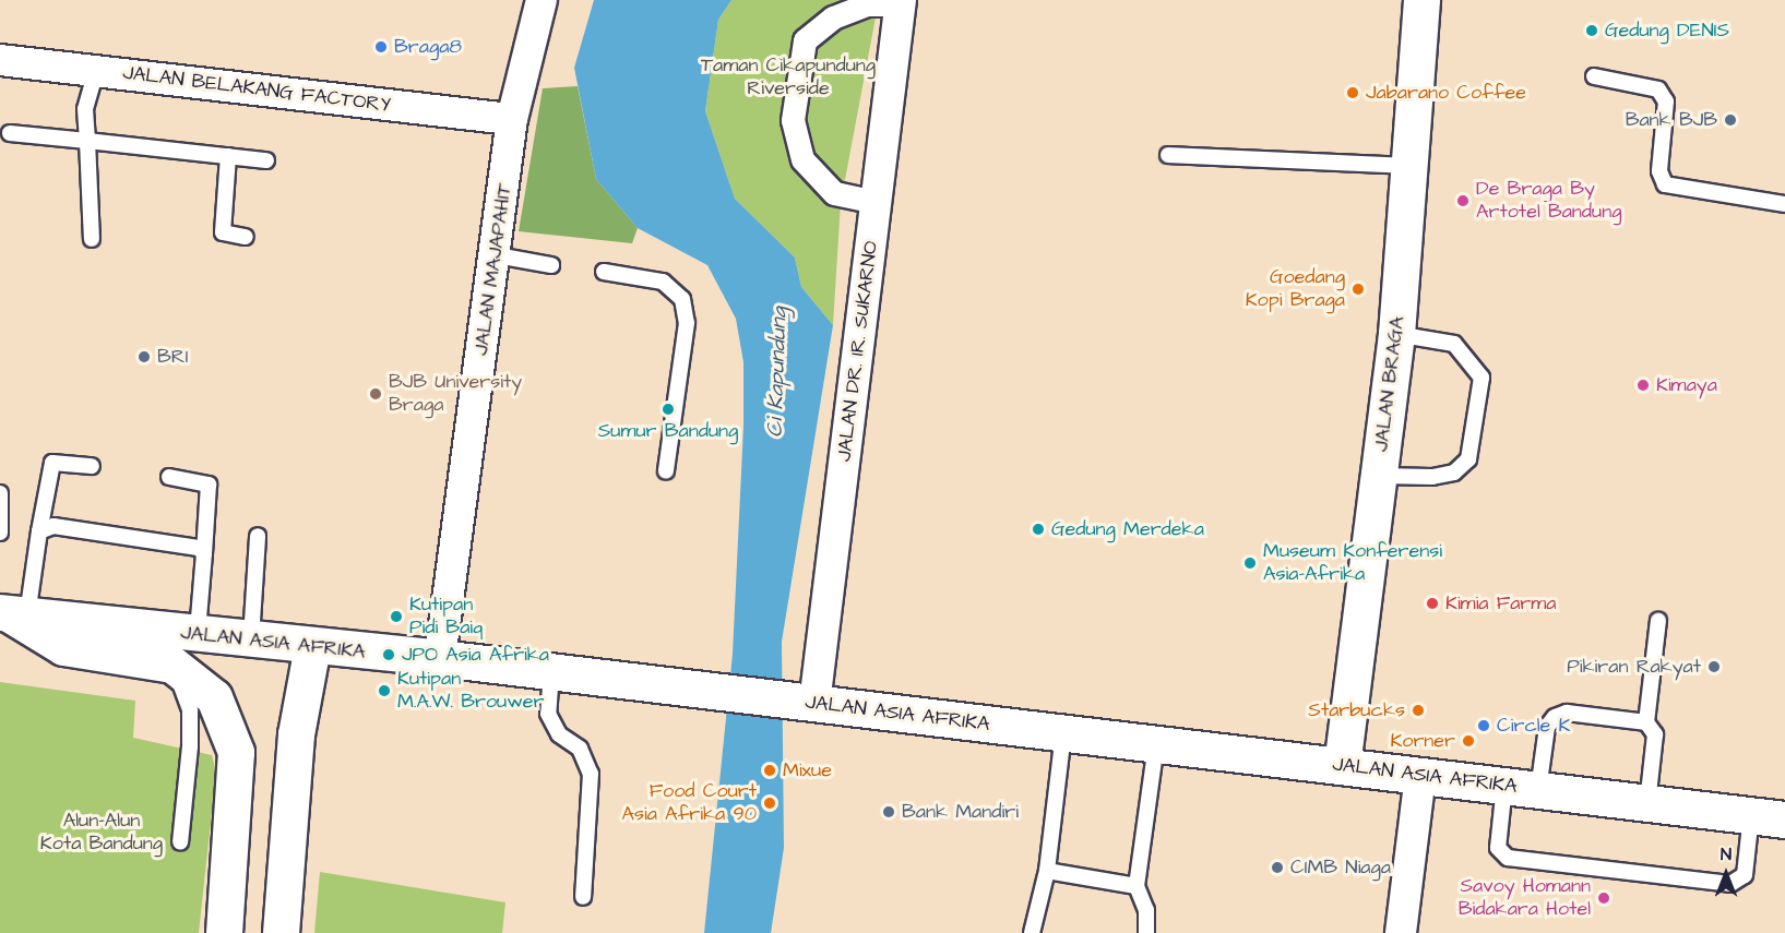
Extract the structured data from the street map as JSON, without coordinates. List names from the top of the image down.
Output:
{
  "streets": {
    "main road": ["JALAN BRAGA", "JALAN ASIA AFRIKA"],
    "street": ["JALAN BELAKANG FACTORY", "JALAN MAJAPAHIT", "JALAN DR. IR. SUKARNO"]
  },
  "crossings": [
    ["JALAN BELAKANG FACTORY", "JALAN MAJAPAHIT"],
    ["JALAN MAJAPAHIT", "JALAN ASIA AFRIKA"],
    ["JALAN DR. IR. SUKARNO", "JALAN ASIA AFRIKA"],
    ["JALAN BRAGA", "JALAN ASIA AFRIKA"]
  ],
  "water": ["Ci Kapundung"],
  "parks": ["Taman Cikapundung Riverside", "Alun-Alun Kota Bandung"],
  "places": [
    "Gedung DENIS",
    "Braga8",
    "Jabarano Coffee",
    "Bank BJB",
    "De Braga By Artotel Bandung",
    "Goedang Kopi Braga",
    "BRI",
    "Kimaya",
    "BJB University Braga",
    "Sumur Bandung",
    "Gedung Merdeka",
    "Museum Konferensi Asia-Afrika",
    "Kimia Farma",
    "Kutipan Pidi Baiq",
    "JPO Asia Afrika",
    "Pikiran Rakyat",
    "Kutipan M.A.W. Brouwer",
    "Starbucks",
    "Circle K",
    "Korner",
    "Mixue",
    "Food Court Asia Afrika 90",
    "Bank Mandiri",
    "CIMB Niaga",
    "Savoy Homann Bidakara Hotel"
  ],
  "north": "top"
}
